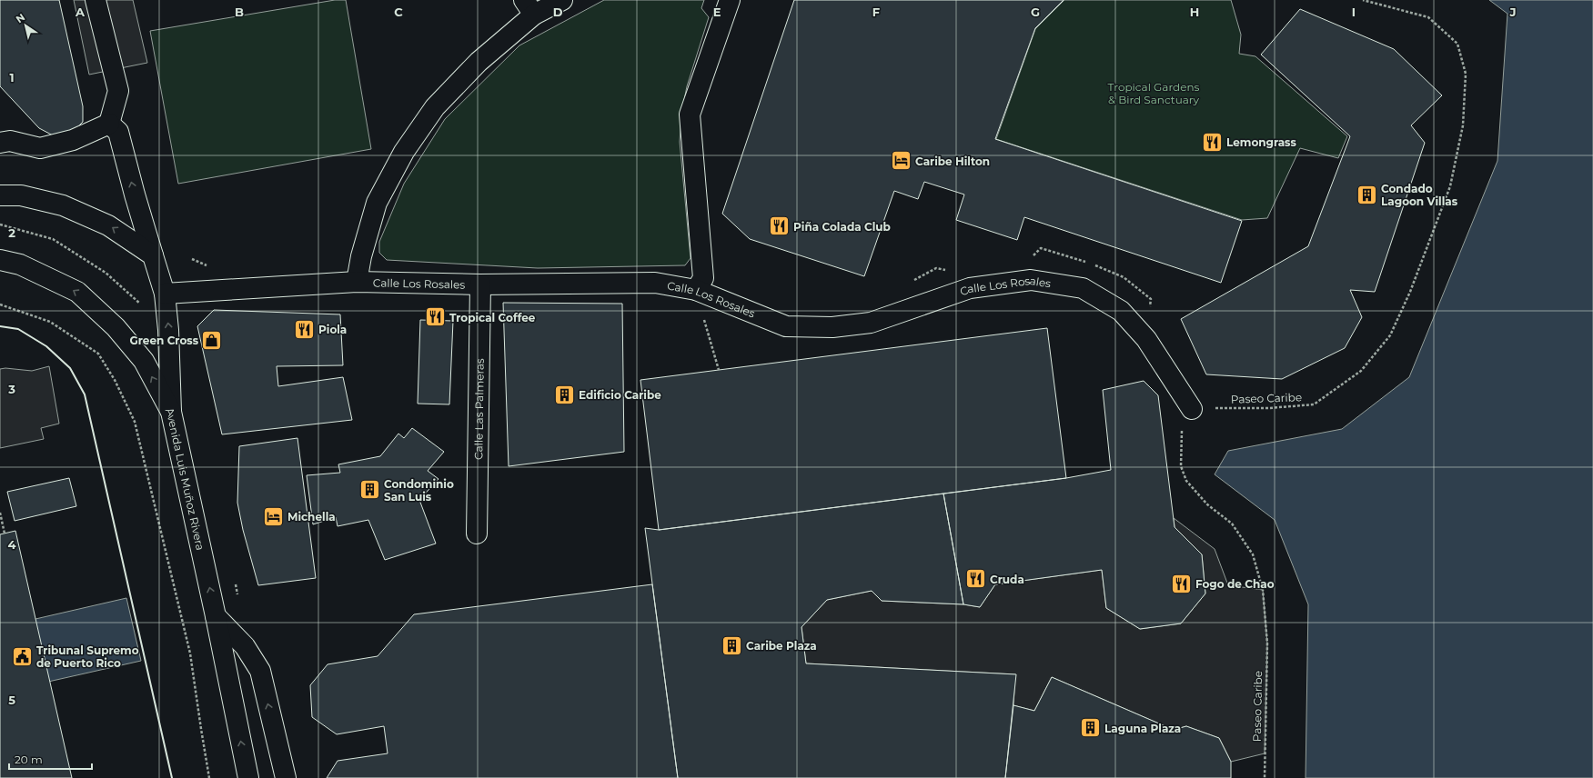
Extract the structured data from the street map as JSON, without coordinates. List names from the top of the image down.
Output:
{
  "streets": {
    "street": ["Calle Los Rosales", "Calle Las Palmeras", "Avenida Luis Muñoz Rivera"],
    "path": ["Paseo Caribe"]
  },
  "crossings": [
    ["Calle Los Rosales", "Paseo Caribe"],
    ["Calle Los Rosales", "Calle Las Palmeras"]
  ],
  "parks": ["Tropical Gardens & Bird Sanctuary"],
  "places": {
    "restaurant": [
      "Lemongrass",
      "Piña Colada Club",
      "Tropical Coffee",
      "Piola",
      "Cruda",
      "Fogo de Chao"
    ],
    "hotel": ["Caribe Hilton", "Michella"],
    "building": [
      "Condado Lagoon Villas",
      "Edificio Caribe",
      "Condominio San Luis",
      "Caribe Plaza",
      "Laguna Plaza"
    ],
    "shop": ["Green Cross"],
    "public building": ["Tribunal Supremo de Puerto Rico"]
  },
  "scale_bar": "20 m",
  "north": "top left",
  "grid": {
    "columns": [
      "A",
      "B",
      "C",
      "D",
      "E",
      "F",
      "G",
      "H",
      "I",
      "J"
    ],
    "rows": [
      "1",
      "2",
      "3",
      "4",
      "5"
    ]
  }
}
